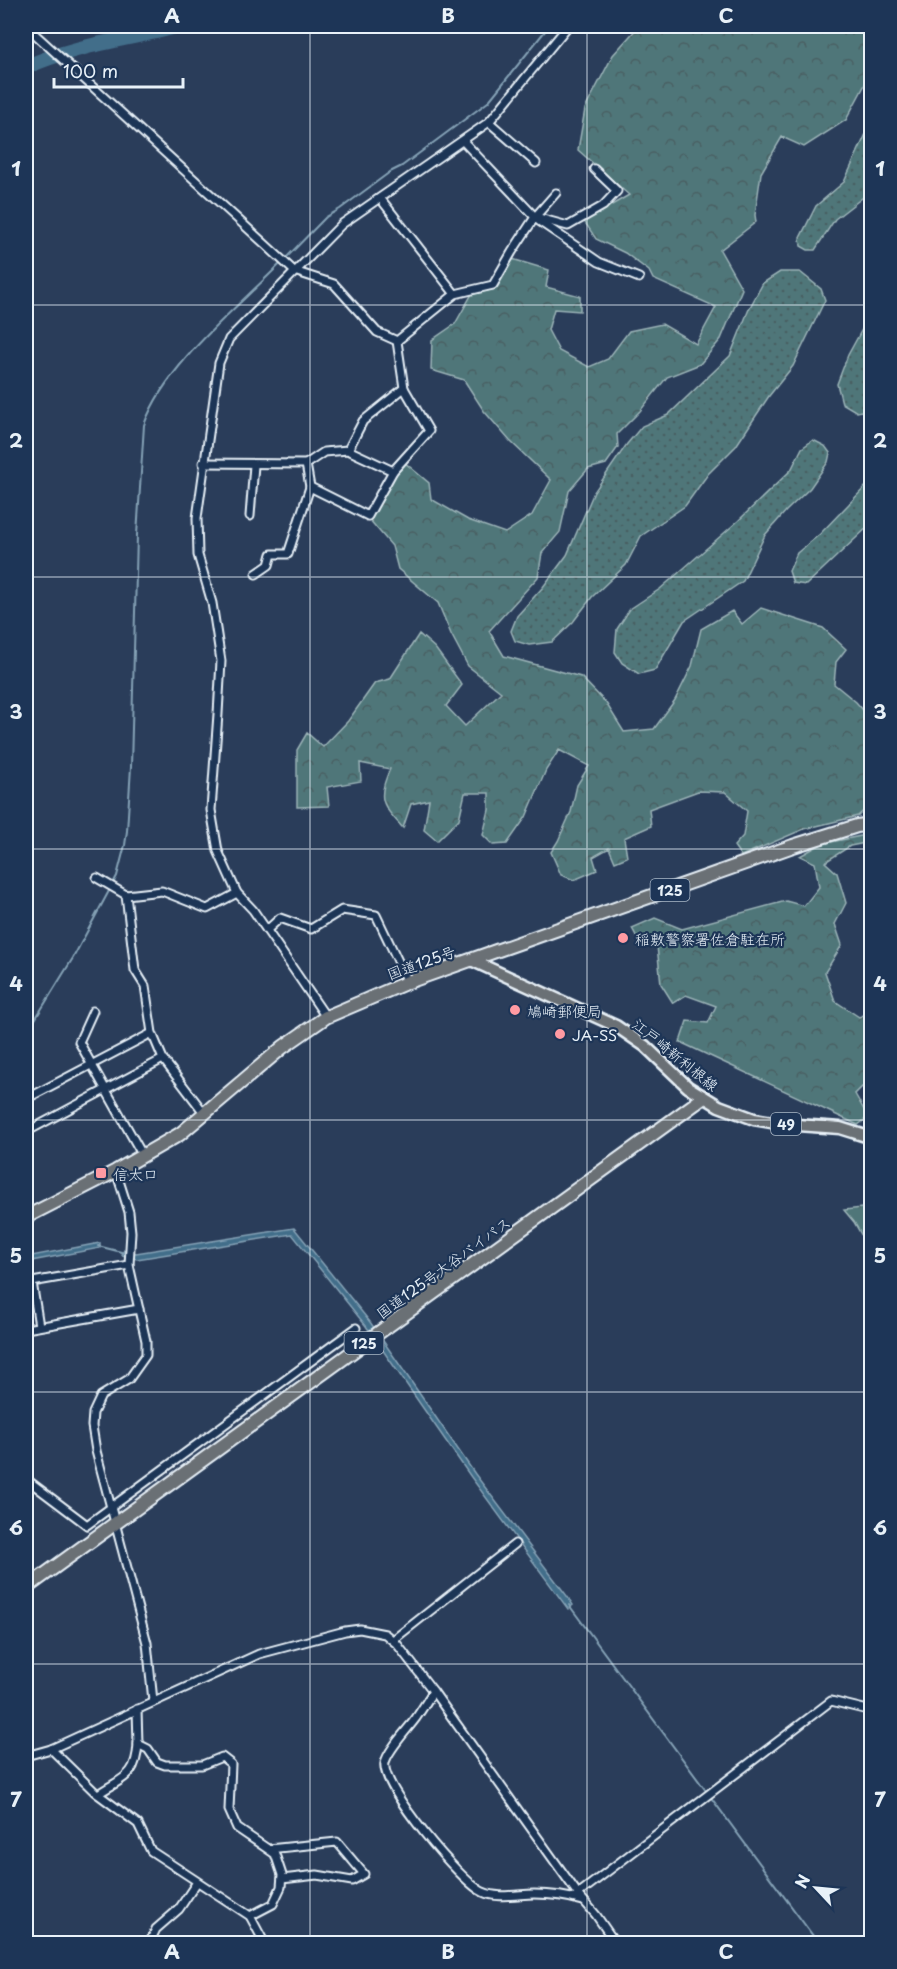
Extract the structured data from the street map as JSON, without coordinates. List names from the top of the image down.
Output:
{
  "streets": {
    "highway": ["125", "国道125号", "国道125号大谷バイパス"],
    "main road": ["江戸崎新利根線", "49"]
  },
  "crossings": [
    ["国道125号", "江戸崎新利根線"],
    ["江戸崎新利根線", "国道125号大谷バイパス"]
  ],
  "places": {
    "other": ["稲敷警察署佐倉駐在所", "鳩崎郵便局", "JA-SS"],
    "transit": ["信太口"]
  },
  "scale_bar": "100 m",
  "north": "top left",
  "grid": {
    "columns": ["A", "B", "C"],
    "rows": [
      "1",
      "2",
      "3",
      "4",
      "5",
      "6",
      "7"
    ]
  }
}
